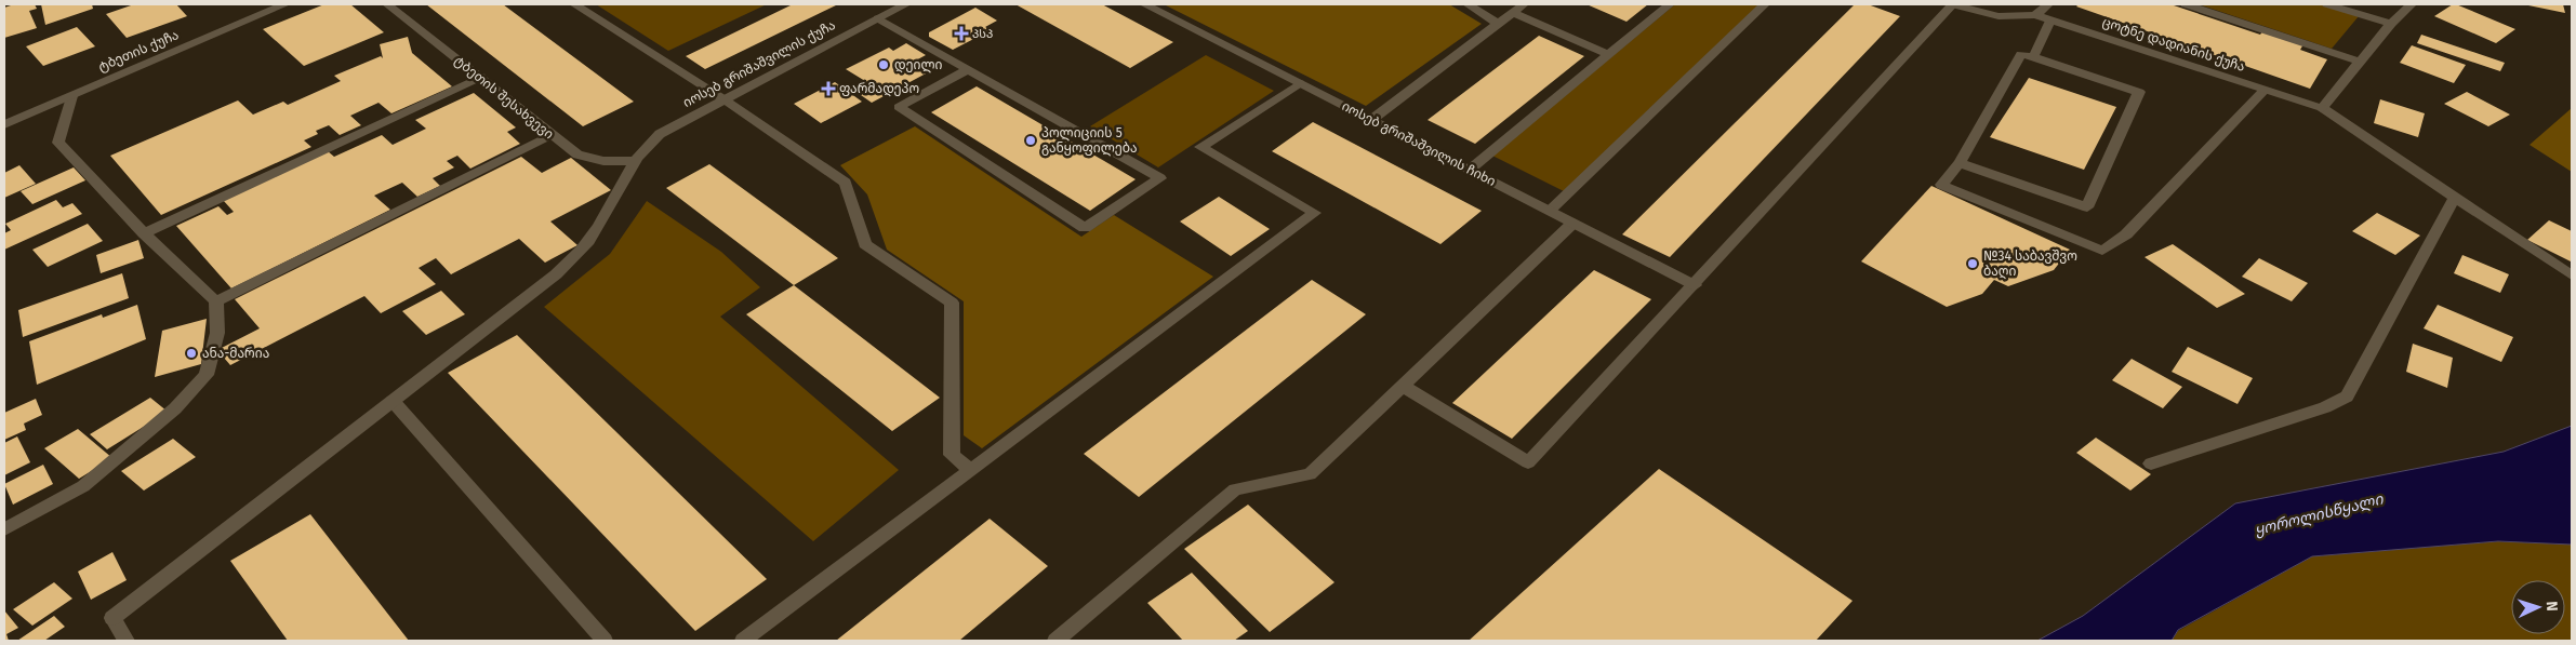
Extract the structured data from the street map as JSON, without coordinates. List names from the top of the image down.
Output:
{
  "streets": {
    "street": [
      "ცოტნე დადიანის ქუჩა",
      "ტბეთის ქუჩა",
      "იოსებ გრიშაშვილის ქუჩა",
      "ტბეთის შესახვევი",
      "იოსებ გრიშაშვილის ჩიხი"
    ]
  },
  "crossings": [
    ["იოსებ გრიშაშვილის ქუჩა", "ტბეთის შესახვევი"]
  ],
  "water": ["ყოროლისწყალი"],
  "places": {
    "health": ["პსპ", "ფარმადეპო"],
    "other": [
      "დეილი",
      "პოლიციის 5 განყოფილება",
      "№34 საბავშვო ბაღი",
      "ანა-მარია"
    ]
  },
  "north": "right"
}
